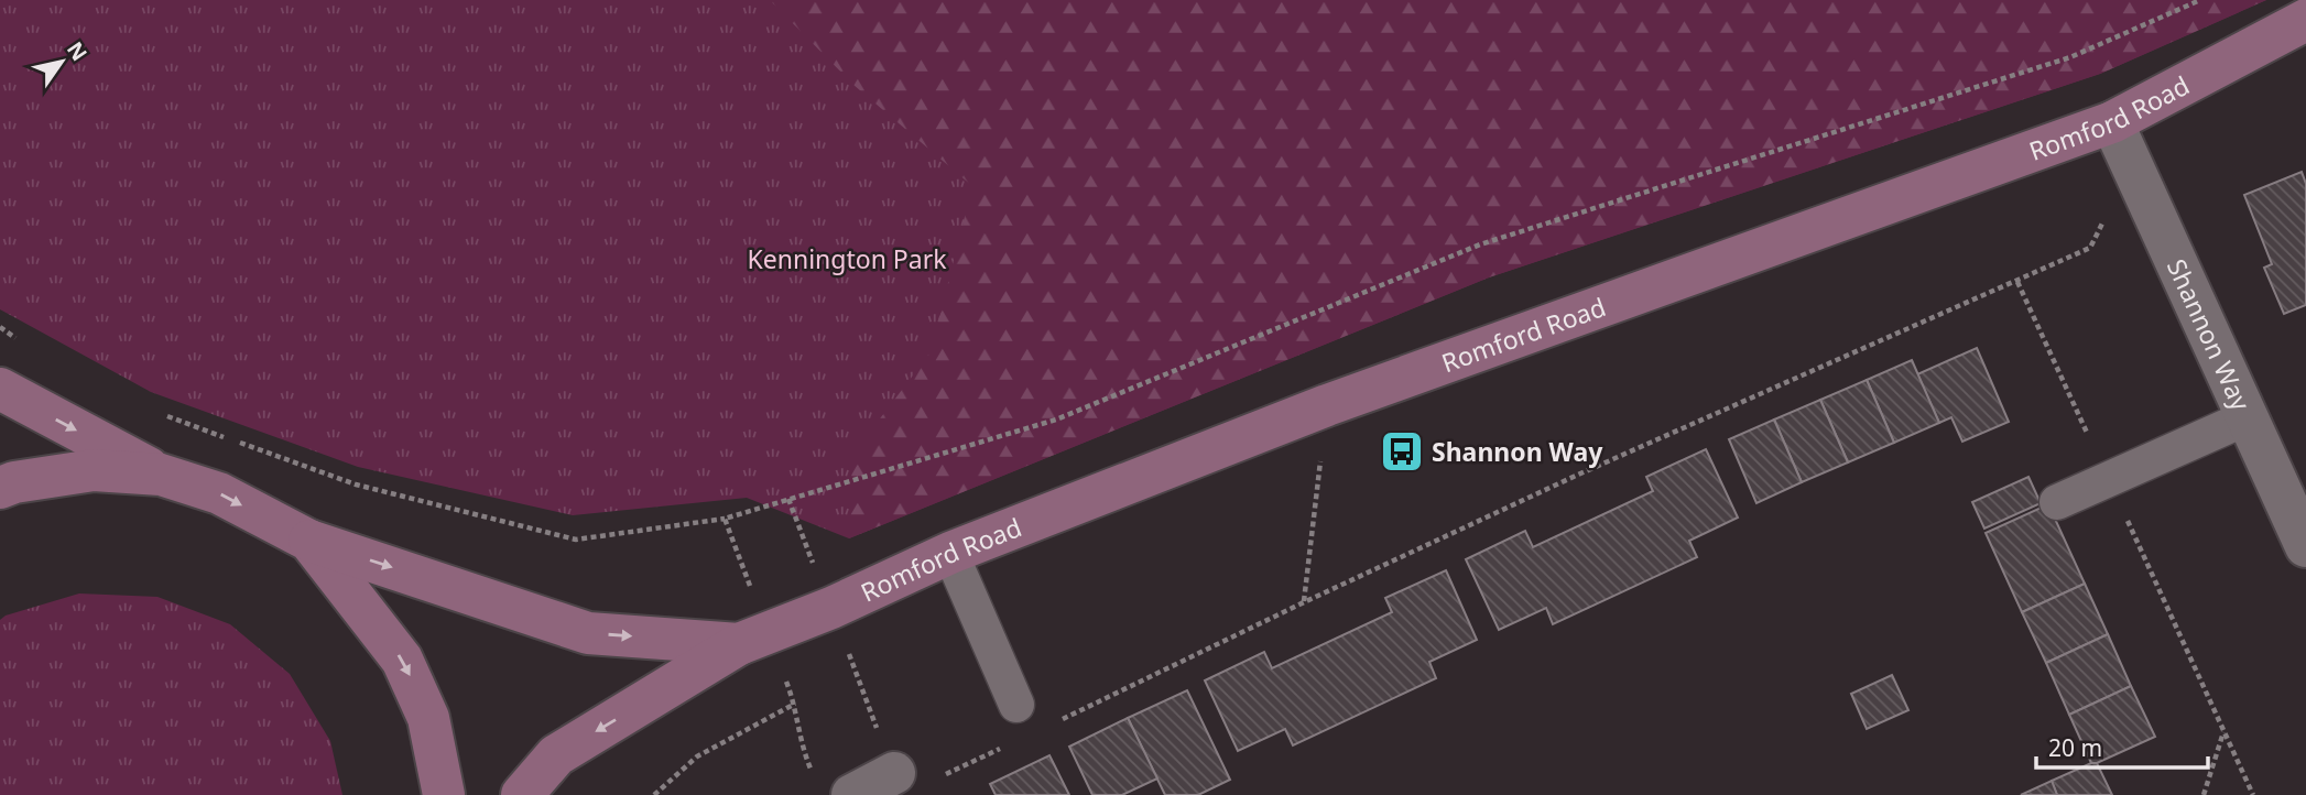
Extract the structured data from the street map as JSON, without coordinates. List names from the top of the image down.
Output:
{
  "streets": {
    "street": ["Romford Road", "Shannon Way"]
  },
  "crossings": [
    ["Romford Road", "Shannon Way"]
  ],
  "parks": ["Kennington Park"],
  "places": {
    "bus stop": ["Shannon Way"]
  },
  "scale_bar": "20 m",
  "north": "top right"
}
